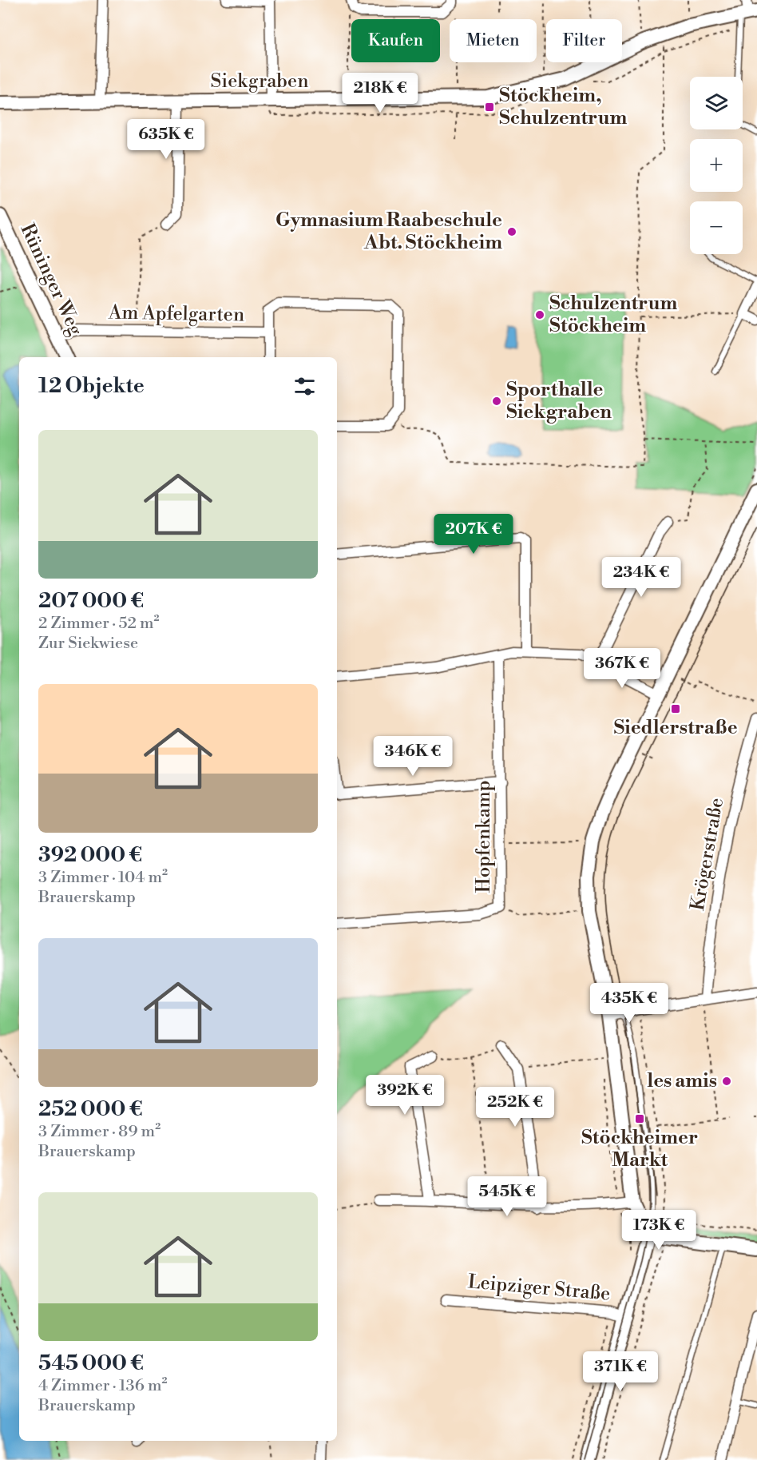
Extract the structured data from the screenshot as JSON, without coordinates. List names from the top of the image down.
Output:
{
  "streets": {
    "street": [
      "Siekgraben",
      "Rüninger Weg",
      "Am Apfelgarten",
      "Hopfenkamp",
      "Krögerstraße",
      "Leipziger Straße"
    ]
  },
  "crossings": [
    ["Rüninger Weg", "Am Apfelgarten"]
  ],
  "places": {
    "transit": ["Stöckheim, Schulzentrum", "Siedlerstraße", "Stöckheimer Markt"],
    "other": [
      "Gymnasium Raabeschule Abt. Stöckheim",
      "Schulzentrum Stöckheim",
      "Sporthalle Siekgraben",
      "les amis"
    ]
  },
  "page": {
    "chip": ["Kaufen", "Mieten", "Filter"],
    "price": [
      "218K €",
      "635K €",
      "207K €",
      "234K €",
      "367K €",
      "346K €",
      "435K €",
      "392K €",
      "252K €",
      "545K €",
      "173K €",
      "371K €"
    ],
    "map_buttons": ["+", "−"],
    "heading": "12 Objekte",
    "list": [
      {
        "name": "207 000 €",
        "note": "2 Zimmer · 52 m² · Zur Siekwiese"
      },
      {
        "name": "392 000 €",
        "note": "3 Zimmer · 104 m² · Brauerskamp"
      },
      {
        "name": "252 000 €",
        "note": "3 Zimmer · 89 m² · Brauerskamp"
      },
      {
        "name": "545 000 €",
        "note": "4 Zimmer · 136 m² · Brauerskamp"
      }
    ]
  }
}
